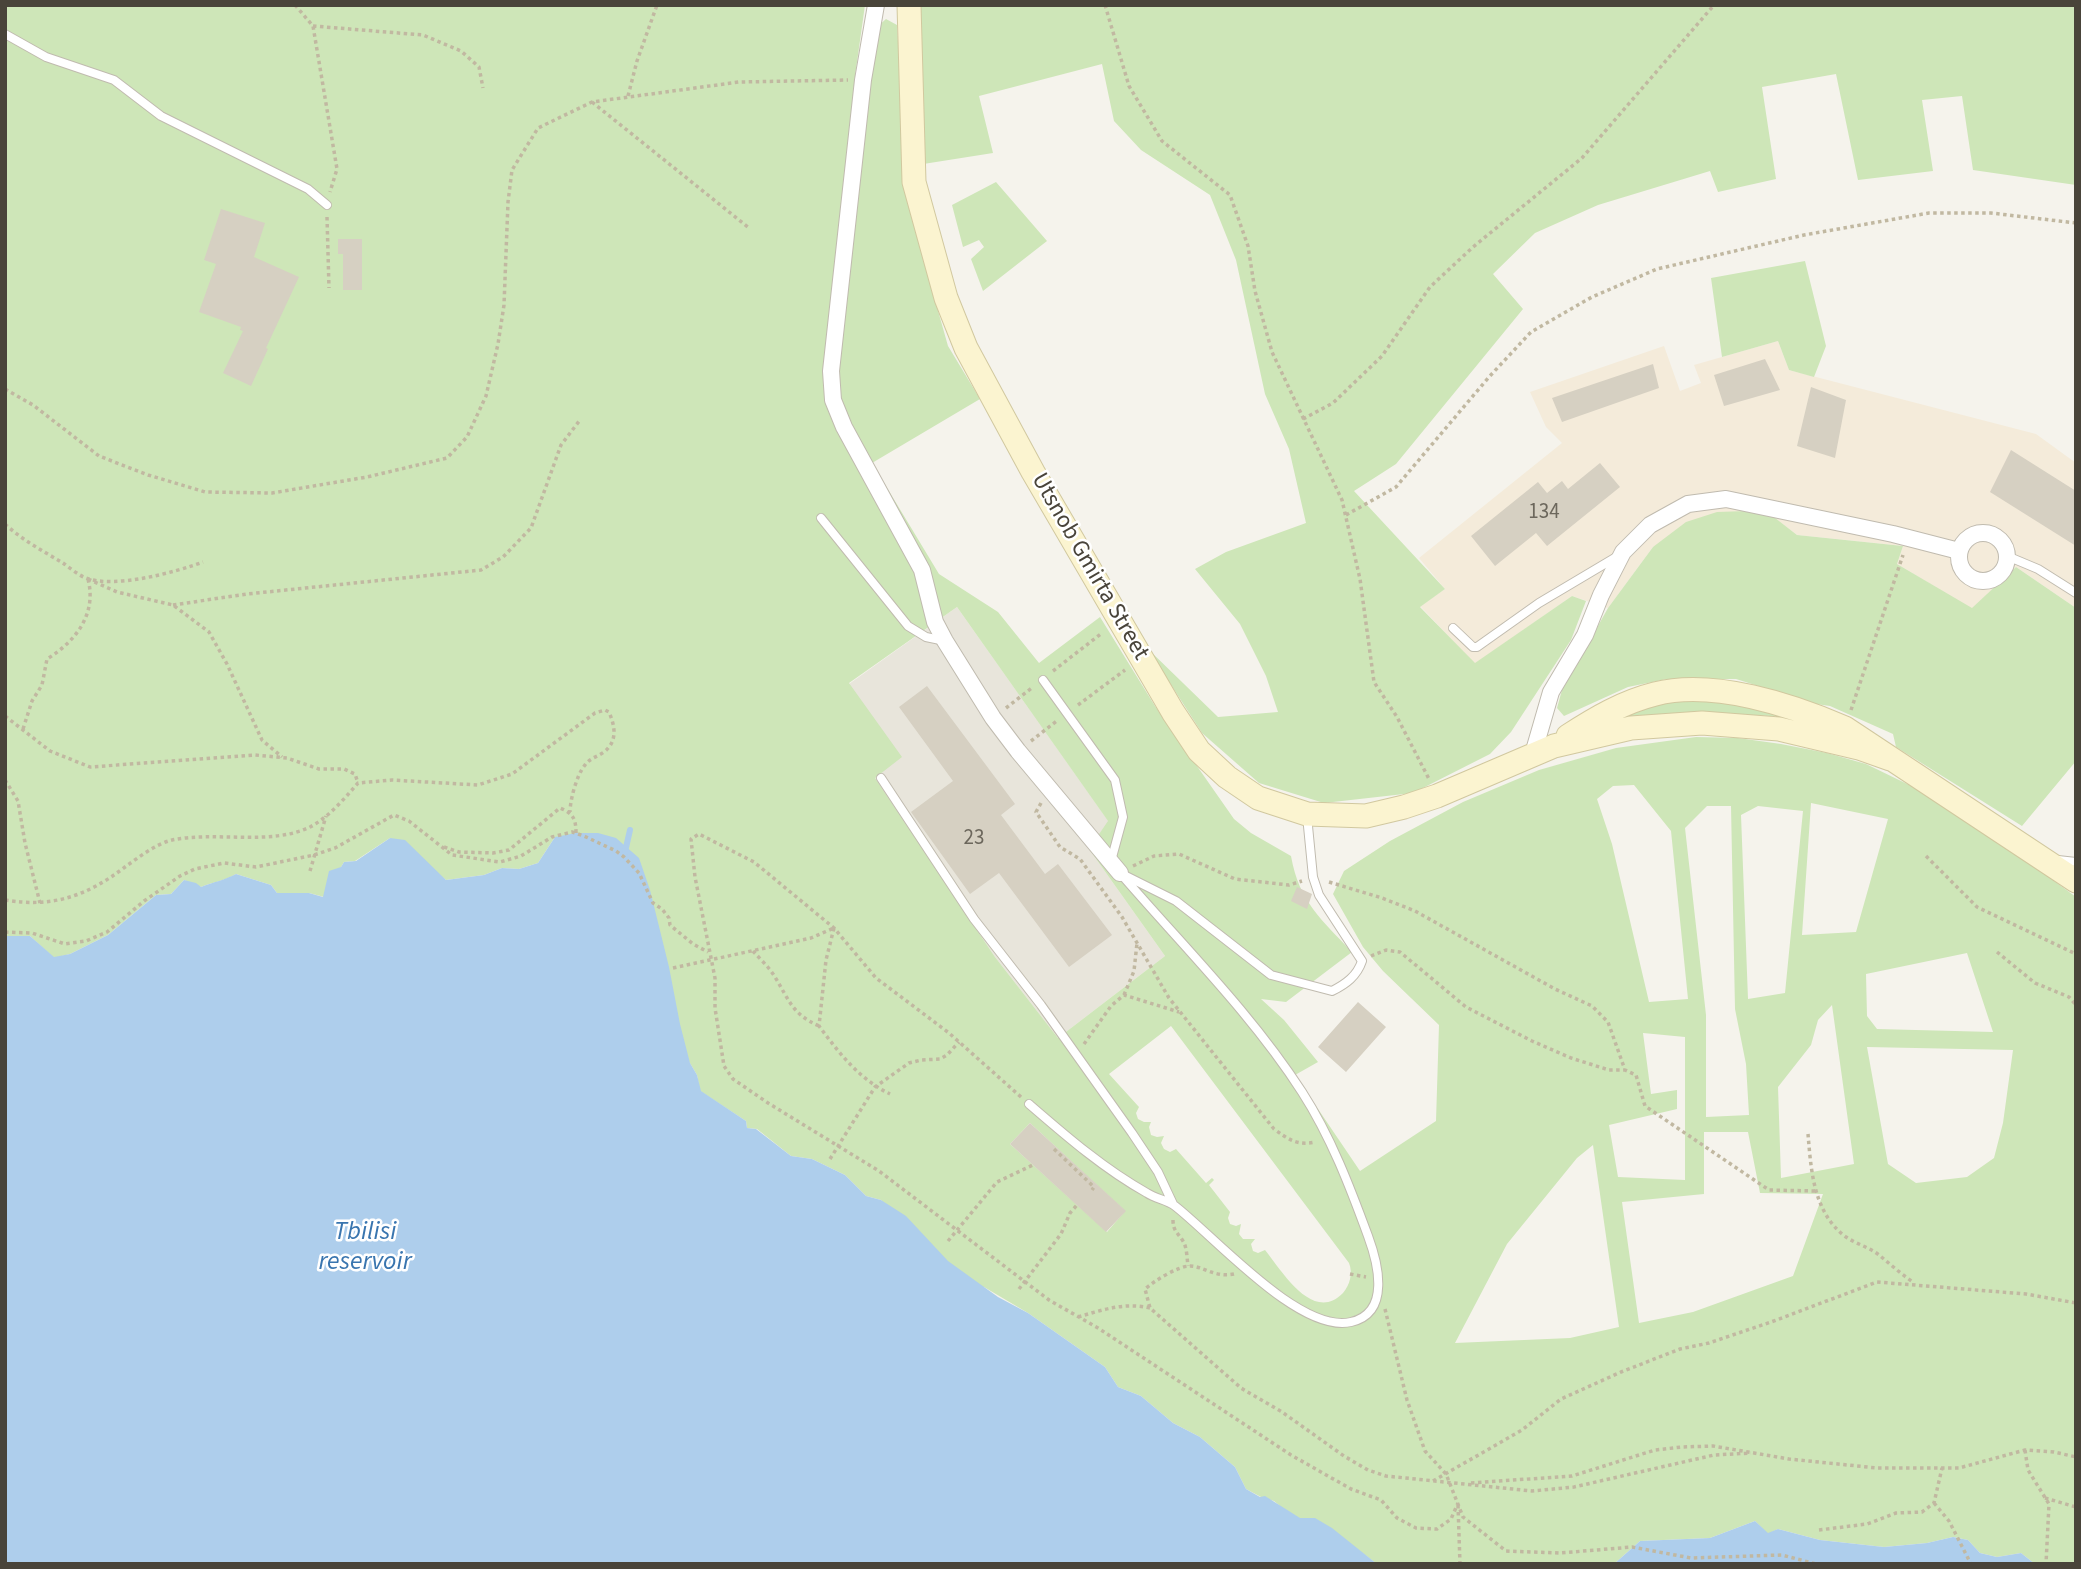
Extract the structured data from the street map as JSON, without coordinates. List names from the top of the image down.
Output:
{
  "streets": {
    "main road": ["Utsnob Gmirta Street"]
  },
  "water": ["Tbilisi reservoir"],
  "house_numbers": ["134", "23"]
}
